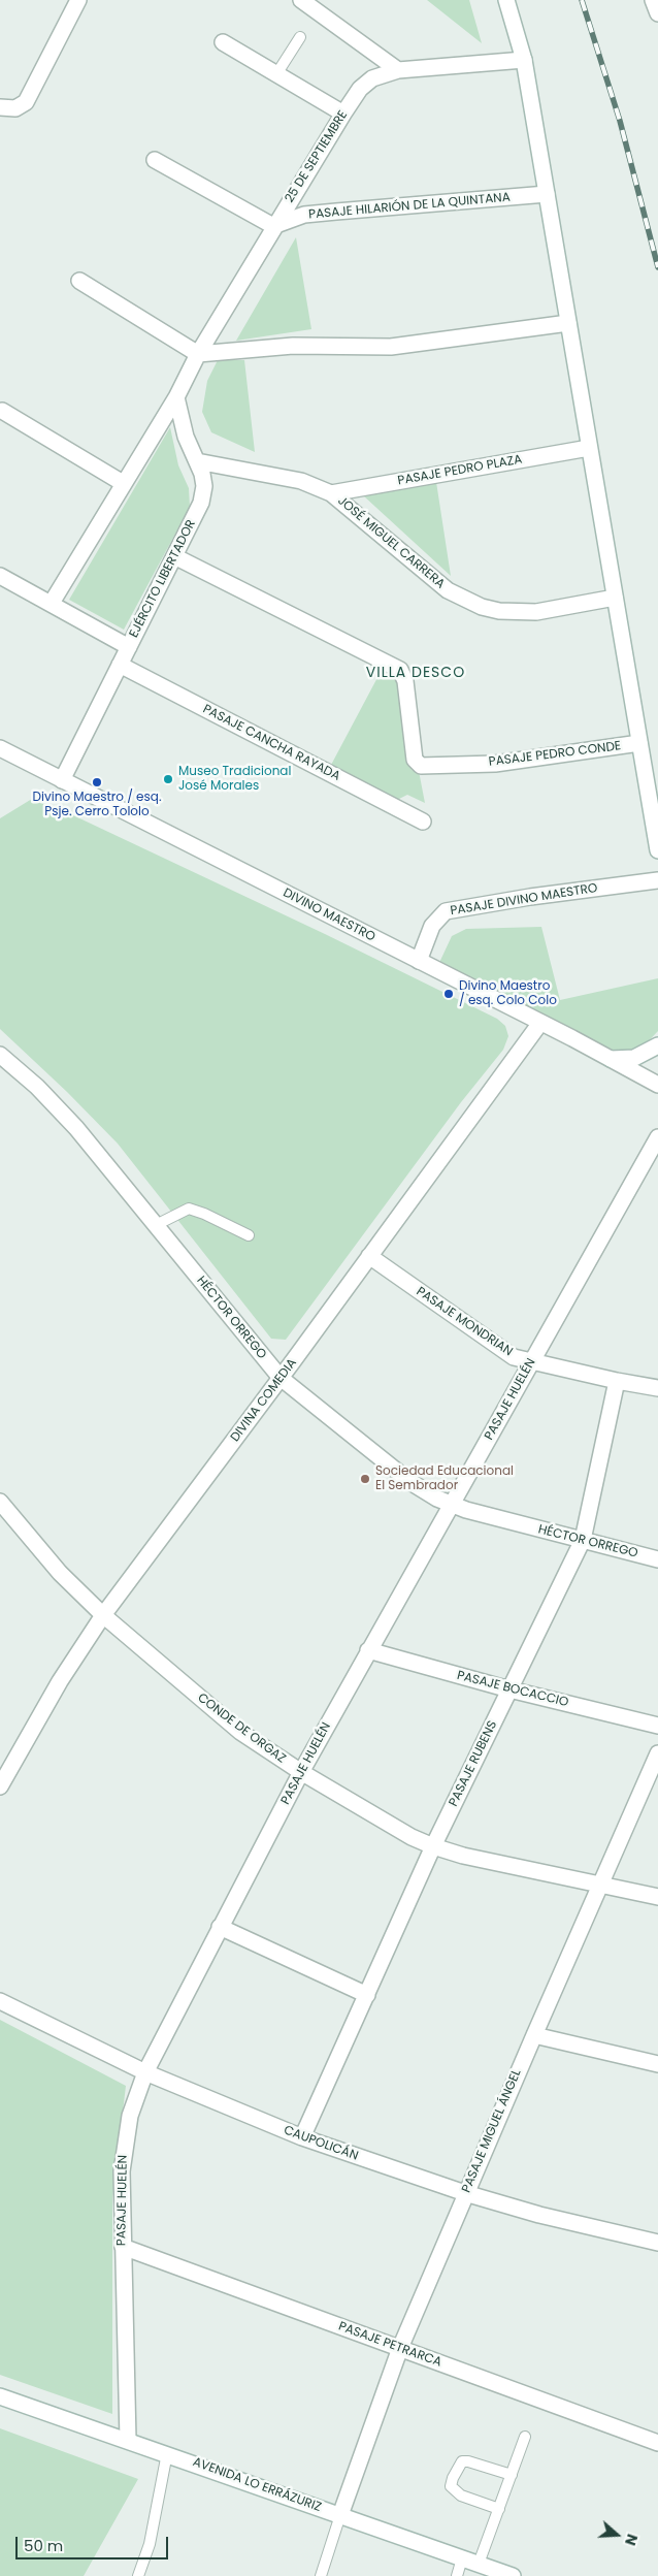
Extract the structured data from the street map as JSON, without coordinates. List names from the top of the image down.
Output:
{
  "streets": {
    "street": [
      "25 DE SEPTIEMBRE",
      "PASAJE HILARIÓN DE LA QUINTANA",
      "PASAJE PEDRO PLAZA",
      "JOSÉ MIGUEL CARRERA",
      "EJÉRCITO LIBERTADOR",
      "PASAJE CANCHA RAYADA",
      "PASAJE PEDRO CONDE",
      "PASAJE DIVINO MAESTRO",
      "DIVINO MAESTRO",
      "HÉCTOR ORREGO",
      "PASAJE MONDRIAN",
      "PASAJE HUELÉN",
      "DIVINA COMEDIA",
      "PASAJE BOCACCIO",
      "CONDE DE ORGAZ",
      "PASAJE RUBENS",
      "PASAJE MIGUEL ÁNGEL",
      "CAUPOLICÁN",
      "PASAJE PETRARCA",
      "AVENIDA LO ERRÁZURIZ"
    ]
  },
  "crossings": [
    ["25 DE SEPTIEMBRE", "PASAJE HILARIÓN DE LA QUINTANA"],
    ["25 DE SEPTIEMBRE", "EJÉRCITO LIBERTADOR"],
    ["PASAJE PEDRO PLAZA", "JOSÉ MIGUEL CARRERA"],
    ["JOSÉ MIGUEL CARRERA", "EJÉRCITO LIBERTADOR"],
    ["EJÉRCITO LIBERTADOR", "PASAJE CANCHA RAYADA"],
    ["EJÉRCITO LIBERTADOR", "PASAJE PEDRO CONDE"],
    ["EJÉRCITO LIBERTADOR", "DIVINO MAESTRO"],
    ["PASAJE DIVINO MAESTRO", "DIVINO MAESTRO"],
    ["DIVINO MAESTRO", "DIVINA COMEDIA"],
    ["HÉCTOR ORREGO", "PASAJE HUELÉN"],
    ["HÉCTOR ORREGO", "DIVINA COMEDIA"],
    ["HÉCTOR ORREGO", "PASAJE RUBENS"],
    ["PASAJE MONDRIAN", "PASAJE HUELÉN"],
    ["PASAJE MONDRIAN", "DIVINA COMEDIA"],
    ["PASAJE MONDRIAN", "PASAJE RUBENS"],
    ["PASAJE HUELÉN", "PASAJE BOCACCIO"],
    ["PASAJE HUELÉN", "CONDE DE ORGAZ"],
    ["PASAJE HUELÉN", "CAUPOLICÁN"],
    ["PASAJE HUELÉN", "PASAJE PETRARCA"],
    ["PASAJE HUELÉN", "AVENIDA LO ERRÁZURIZ"],
    ["DIVINA COMEDIA", "CONDE DE ORGAZ"],
    ["PASAJE BOCACCIO", "PASAJE RUBENS"],
    ["CONDE DE ORGAZ", "PASAJE RUBENS"],
    ["CONDE DE ORGAZ", "PASAJE MIGUEL ÁNGEL"],
    ["PASAJE RUBENS", "CAUPOLICÁN"],
    ["PASAJE MIGUEL ÁNGEL", "CAUPOLICÁN"],
    ["PASAJE MIGUEL ÁNGEL", "PASAJE PETRARCA"],
    ["PASAJE MIGUEL ÁNGEL", "AVENIDA LO ERRÁZURIZ"]
  ],
  "districts": ["VILLA DESCO"],
  "places": [
    "Museo Tradicional José Morales",
    "Divino Maestro / esq. Psje. Cerro Tololo",
    "Divino Maestro / esq. Colo Colo",
    "Sociedad Educacional El Sembrador"
  ],
  "scale_bar": "50 m",
  "north": "right"
}
